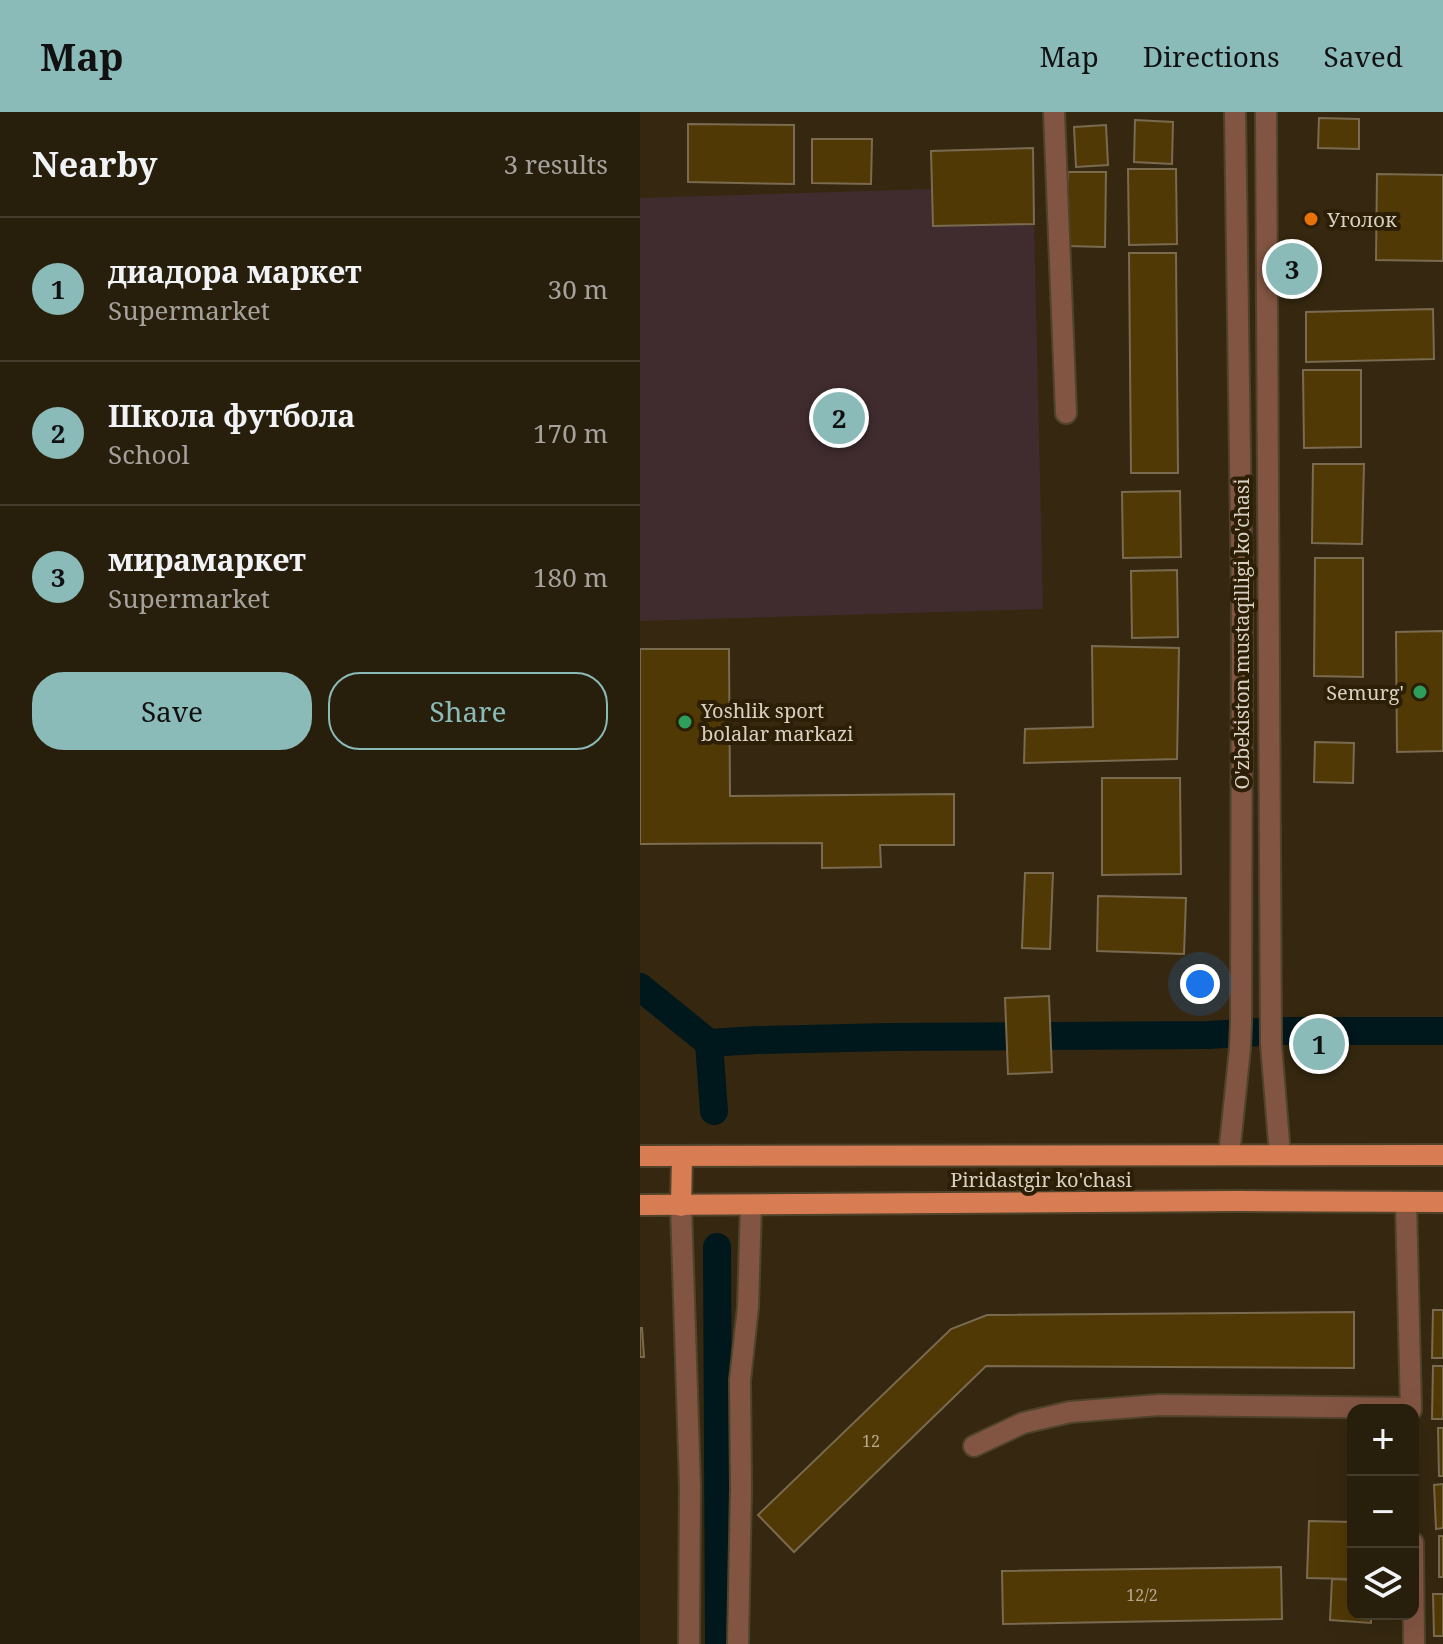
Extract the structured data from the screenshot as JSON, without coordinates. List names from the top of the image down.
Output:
{
  "streets": {
    "main road": ["Piridastgir ko'chasi"],
    "street": ["O'zbekiston mustaqilligi ko'chasi"]
  },
  "crossings": [
    ["O'zbekiston mustaqilligi ko'chasi", "Piridastgir ko'chasi"]
  ],
  "places": ["Уголок", "Semurg'", "Yoshlik sport bolalar markazi"],
  "house_numbers": ["12", "12/2"],
  "page": {
    "header": "Map",
    "nav": ["Map", "Directions", "Saved"],
    "heading": ["Nearby", "3 results"],
    "list": [
      {
        "mark": "1",
        "name": "диадора маркет",
        "note": "Supermarket",
        "value": "30 m"
      },
      {
        "mark": "2",
        "name": "Школа футбола",
        "note": "School",
        "value": "170 m"
      },
      {
        "mark": "3",
        "name": "мирамаркет",
        "note": "Supermarket",
        "value": "180 m"
      }
    ],
    "pins": ["3", "2", "1"],
    "buttons": ["Save", "Share"],
    "map_buttons": ["+", "−"]
  }
}
